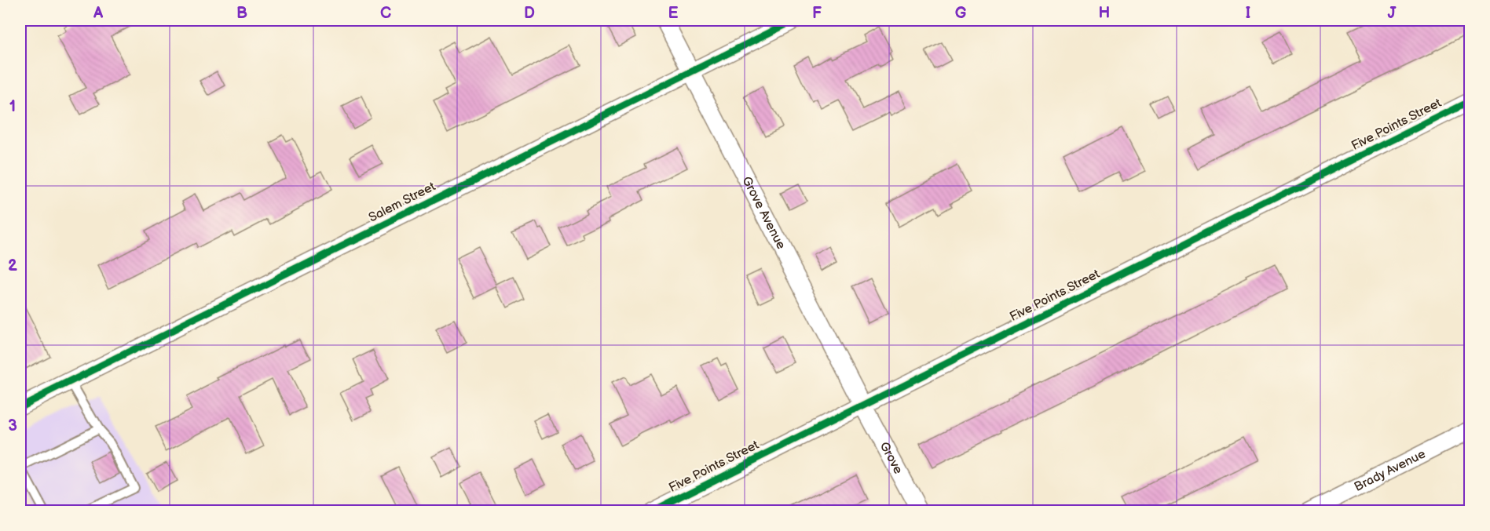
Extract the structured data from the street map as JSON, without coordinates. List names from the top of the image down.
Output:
{
  "streets": {
    "street": [
      "Five Points Street",
      "Salem Street",
      "Grove Avenue",
      "Grove",
      "Brady Avenue"
    ]
  },
  "crossings": [
    ["Five Points Street", "Grove Avenue"],
    ["Five Points Street", "Grove"],
    ["Salem Street", "Grove Avenue"],
    ["Grove Avenue", "Grove"]
  ],
  "grid": {
    "columns": [
      "A",
      "B",
      "C",
      "D",
      "E",
      "F",
      "G",
      "H",
      "I",
      "J"
    ],
    "rows": ["1", "2", "3"]
  }
}
